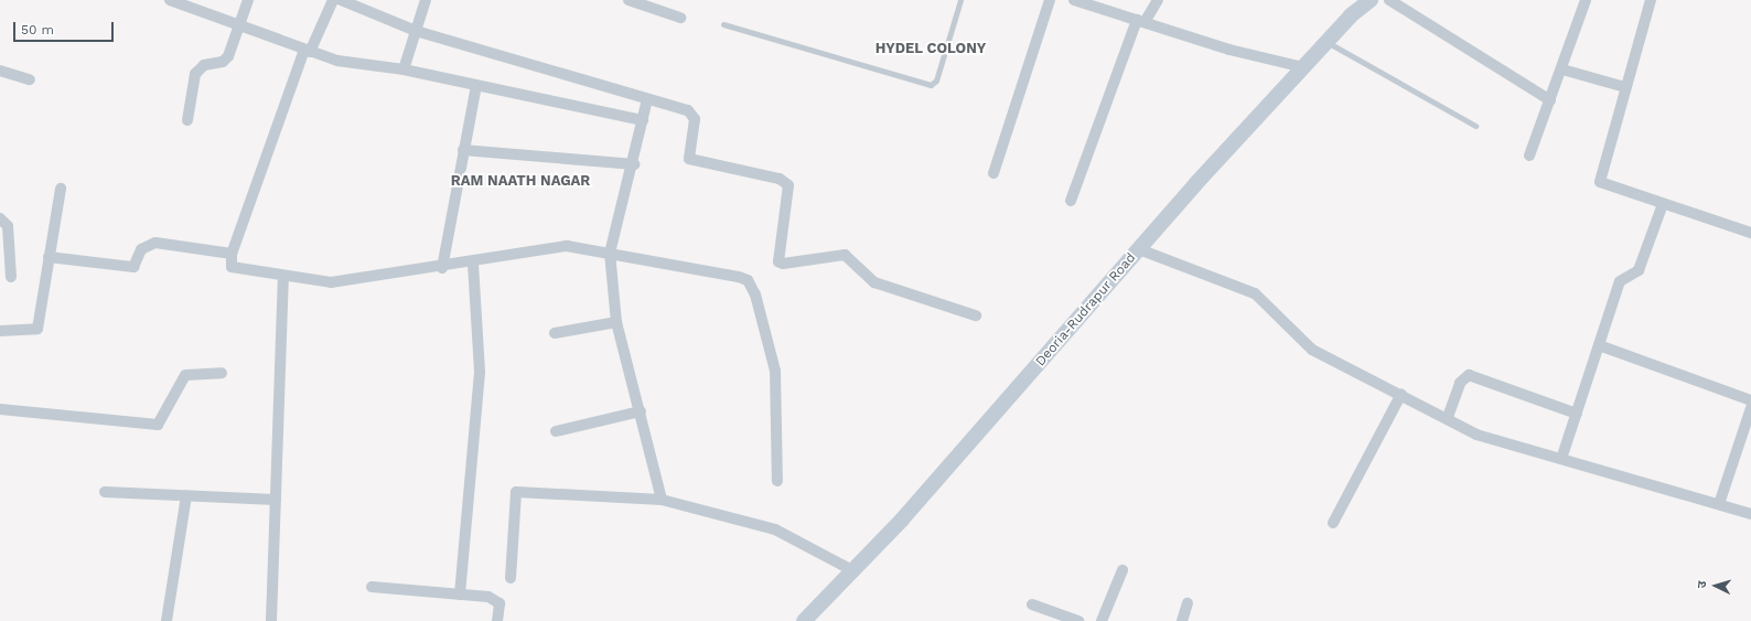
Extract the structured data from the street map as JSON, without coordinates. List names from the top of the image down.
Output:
{
  "streets": {
    "main road": ["Deoria-Rudrapur Road"]
  },
  "districts": ["HYDEL COLONY", "RAM NAATH NAGAR"],
  "scale_bar": "50 m",
  "north": "left"
}
